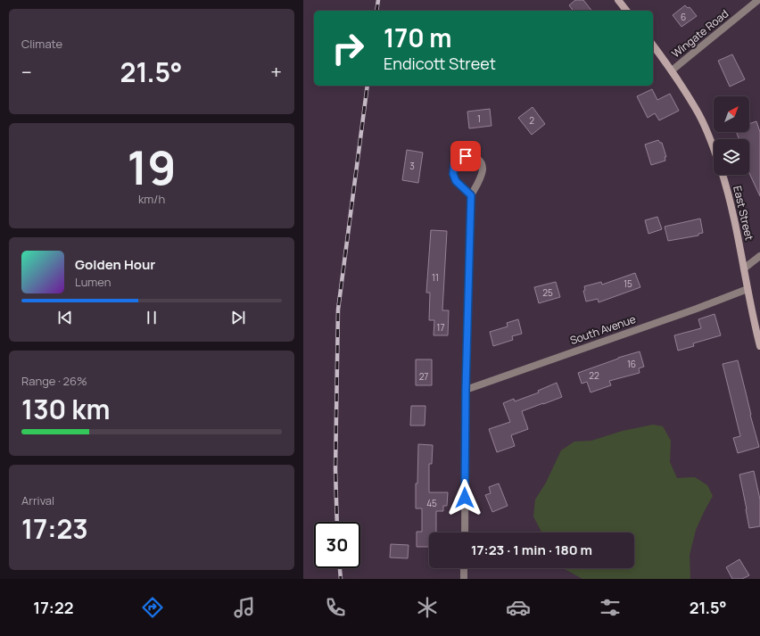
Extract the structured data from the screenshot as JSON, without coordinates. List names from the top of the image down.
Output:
{
  "streets": {
    "street": ["Wingate Road", "East Street", "South Avenue"]
  },
  "crossings": [
    ["Wingate Road", "East Street"],
    ["East Street", "South Avenue"]
  ],
  "house_numbers": [
    "6",
    "1",
    "2",
    "3",
    "11",
    "15",
    "25",
    "17",
    "16",
    "22",
    "27",
    "45"
  ],
  "north": "top right",
  "page": {
    "tile": [
      "Climate",
      ["19", "km/h"],
      ["Range · 26%", "130 km"],
      ["Arrival", "17:23"]
    ],
    "turn": ["170 m", "Endicott Street"],
    "heat": ["−", "21.5°", "+"],
    "song": ["Golden Hour", "Lumen"],
    "limit": "30",
    "trip": "17:23 · 1 min · 180 m",
    "tabs": ["17:22", "21.5°"]
  }
}
